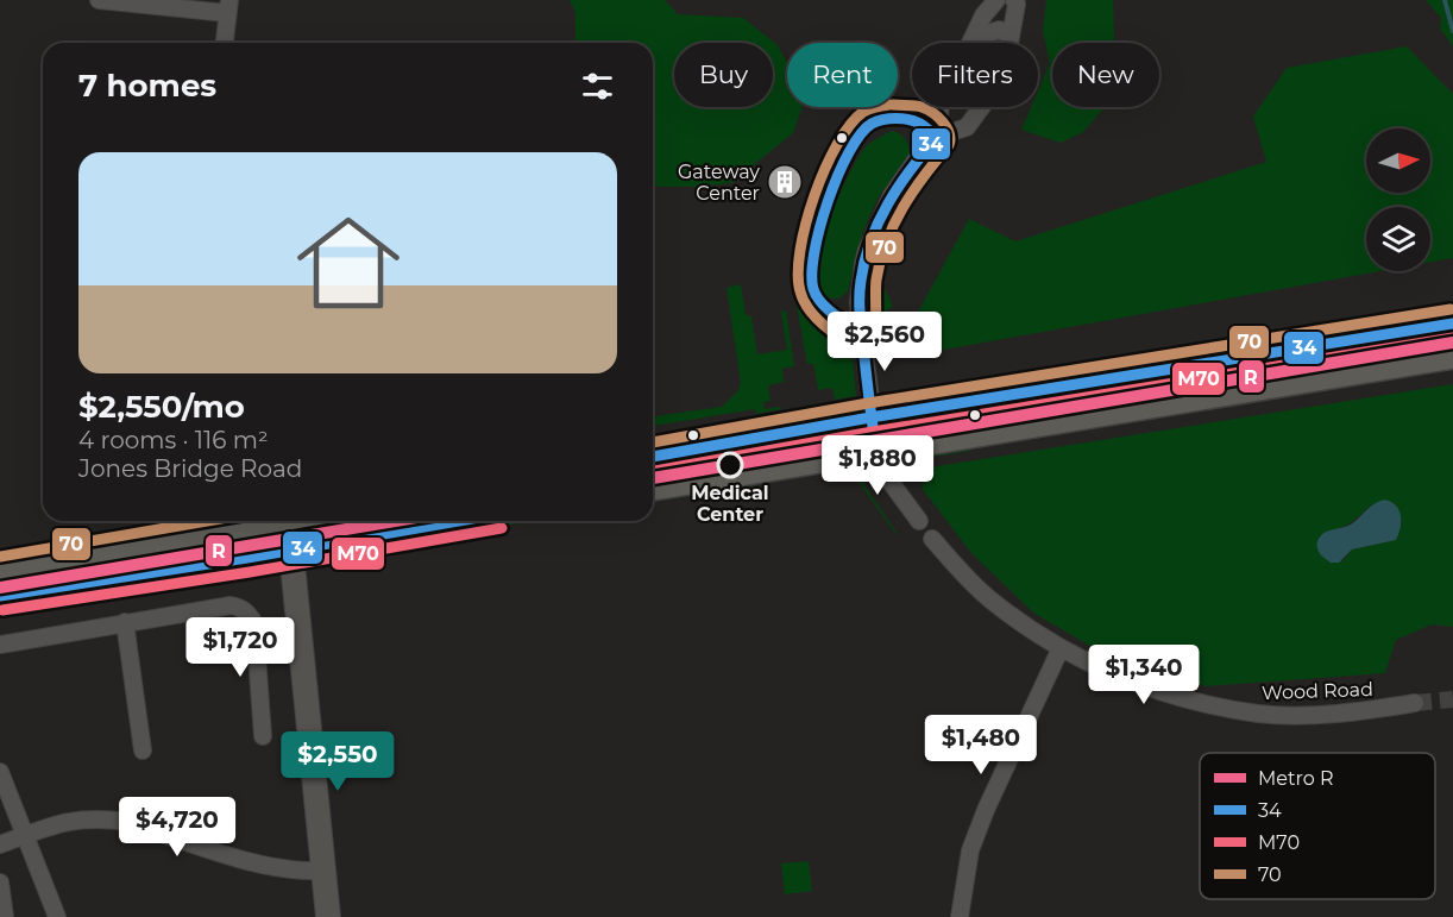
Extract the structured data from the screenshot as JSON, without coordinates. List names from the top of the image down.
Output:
{
  "streets": {
    "street": ["Wood Road"]
  },
  "places": {
    "building": ["Gateway Center"],
    "other": ["Medical Center"]
  },
  "lines": [
    "transit line 70",
    "transit line 34",
    "transit line M70",
    "metro line R"
  ],
  "legend": [
    "Metro R",
    "34",
    "M70",
    "70"
  ],
  "north": "right",
  "page": {
    "chip": [
      "Buy",
      "Rent",
      "Filters",
      "New"
    ],
    "heading": "7 homes",
    "list": [
      {
        "name": "$2,550/mo",
        "note": "4 rooms · 116 m² · Jones Bridge Road"
      }
    ],
    "price": [
      "$2,560",
      "$1,880",
      "$1,720",
      "$1,340",
      "$1,480",
      "$2,550",
      "$4,720"
    ]
  }
}
